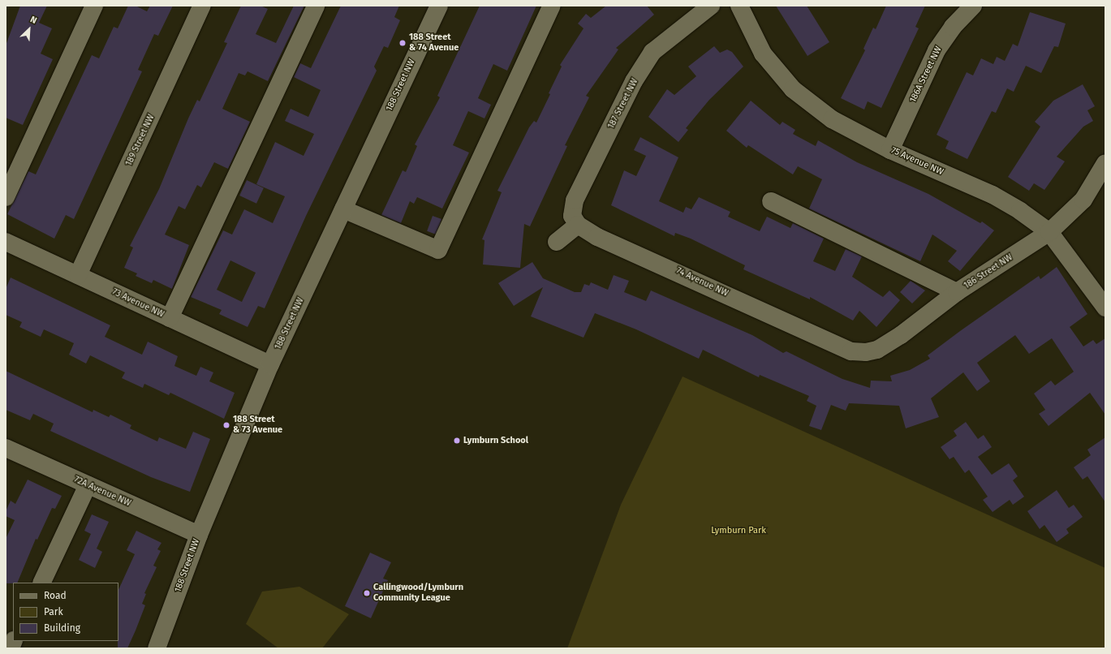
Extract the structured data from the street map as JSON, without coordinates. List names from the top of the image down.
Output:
{
  "streets": {
    "street": [
      "186A Street NW",
      "188 Street NW",
      "187 Street NW",
      "189 Street NW",
      "75 Avenue NW",
      "186 Street NW",
      "74 Avenue NW",
      "73 Avenue NW",
      "72A Avenue NW"
    ]
  },
  "crossings": [
    ["186A Street NW", "75 Avenue NW"],
    ["188 Street NW", "73 Avenue NW"],
    ["188 Street NW", "72A Avenue NW"],
    ["187 Street NW", "74 Avenue NW"],
    ["189 Street NW", "73 Avenue NW"],
    ["75 Avenue NW", "186 Street NW"],
    ["186 Street NW", "74 Avenue NW"]
  ],
  "parks": ["Lymburn Park"],
  "places": [
    "188 Street & 74 Avenue",
    "188 Street & 73 Avenue",
    "Lymburn School",
    "Callingwood/Lymburn Community League"
  ],
  "legend": ["Road", "Park", "Building"],
  "north": "top right"
}
